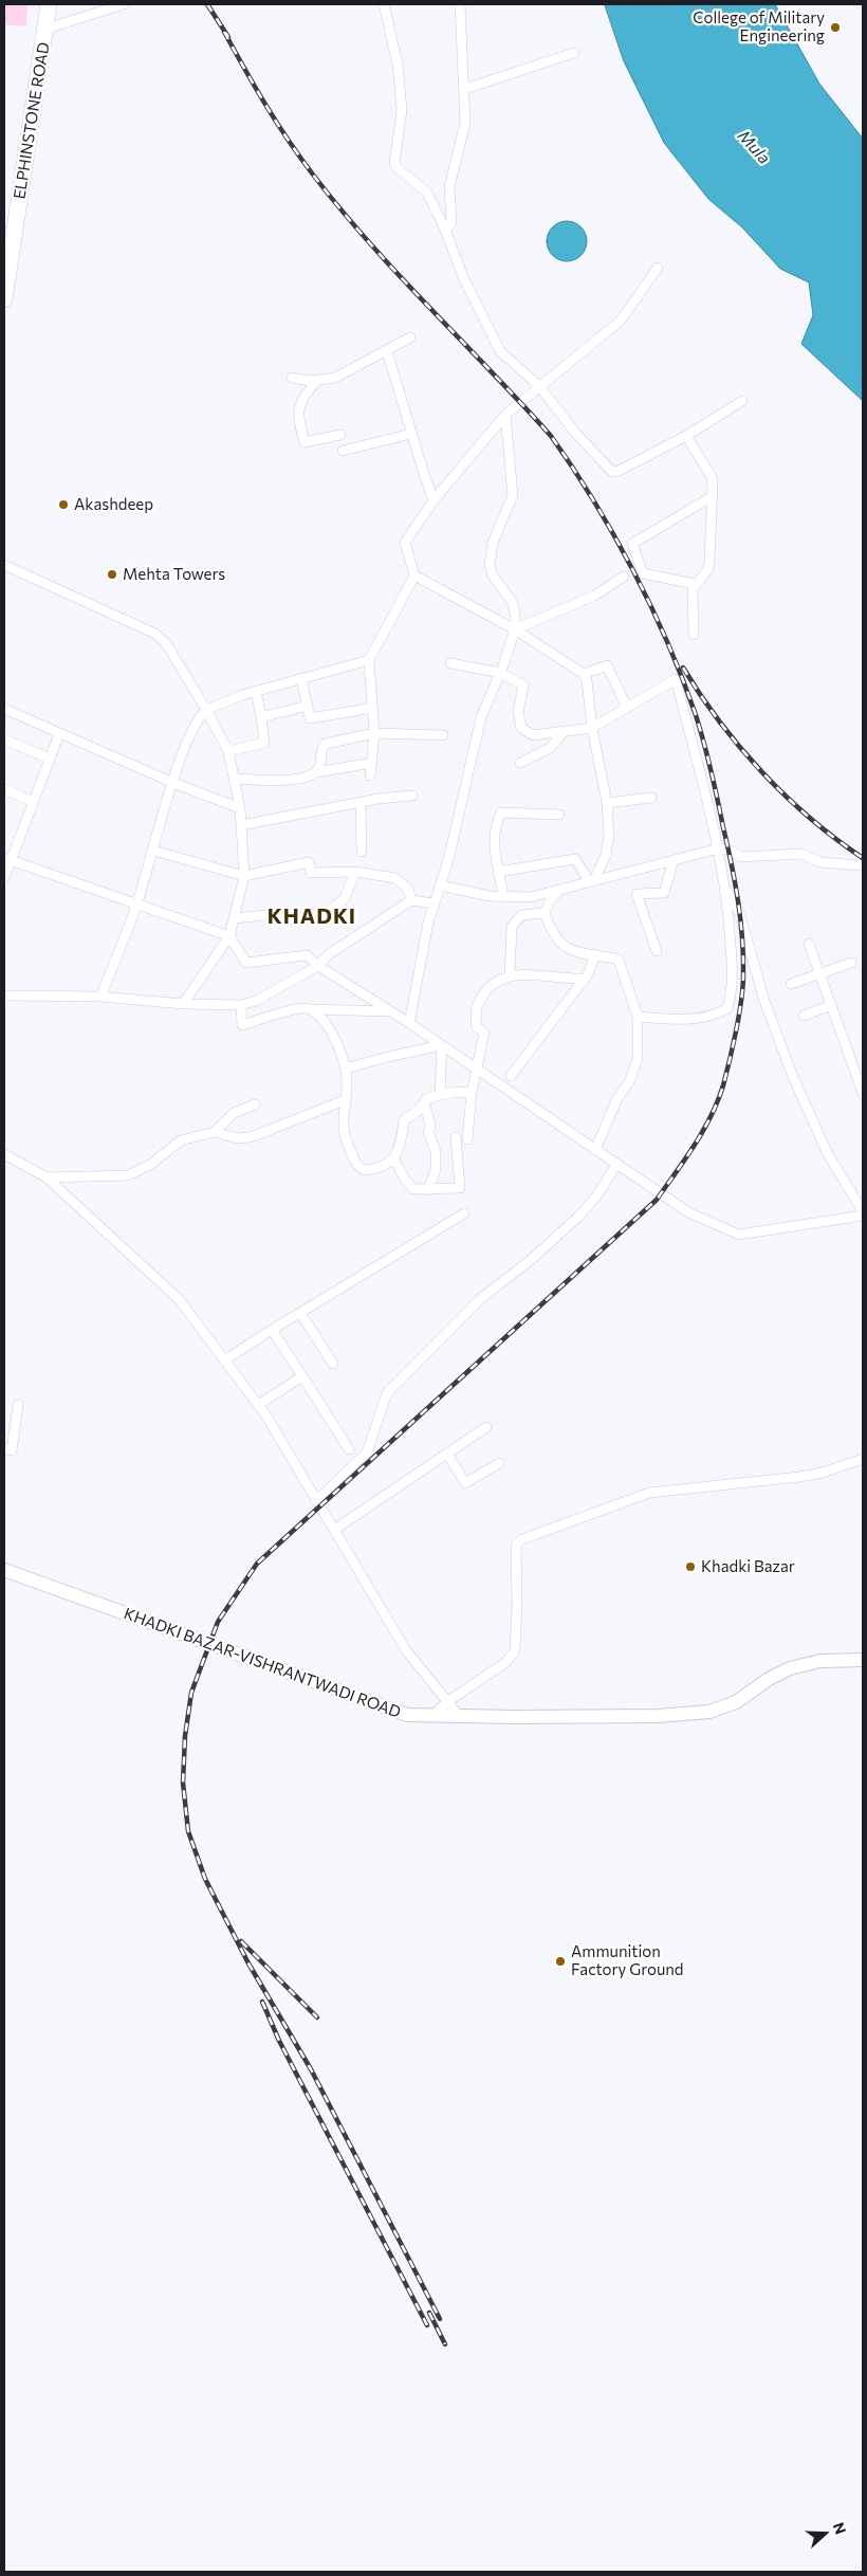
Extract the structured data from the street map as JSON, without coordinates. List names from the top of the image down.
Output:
{
  "streets": {
    "main road": ["ELPHINSTONE ROAD"],
    "street": ["KHADKI BAZAR-VISHRANTWADI ROAD"]
  },
  "districts": ["KHADKI"],
  "water": ["Mula"],
  "places": [
    "College of Military Engineering",
    "Akashdeep",
    "Mehta Towers",
    "Khadki Bazar",
    "Ammunition Factory Ground"
  ],
  "north": "right"
}
